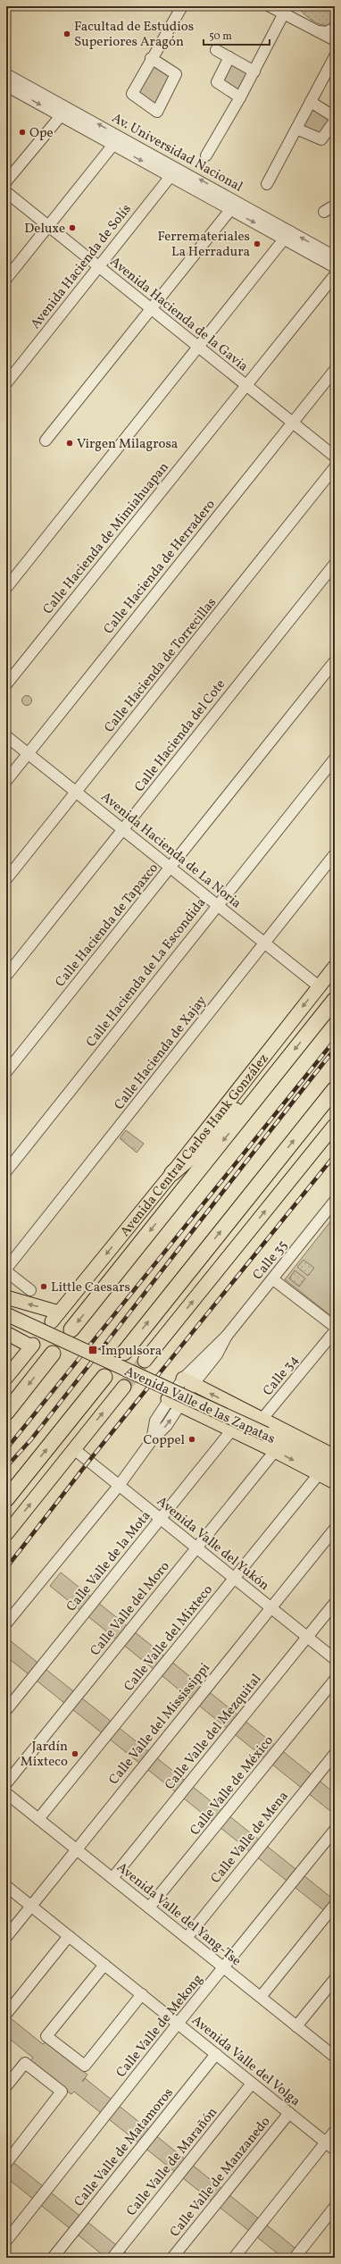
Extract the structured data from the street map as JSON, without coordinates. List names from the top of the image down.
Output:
{
  "streets": {
    "highway": ["Avenida Central Carlos Hank González"],
    "main road": ["Avenida Valle de las Zapatas"],
    "street": [
      "Av. Universidad Nacional",
      "Avenida Hacienda de Solís",
      "Avenida Hacienda de la Gavia",
      "Calle Hacienda de Mimiahuapan",
      "Calle Hacienda de Herradero",
      "Calle Hacienda de Torrecillas",
      "Calle Hacienda del Cote",
      "Avenida Hacienda de La Noria",
      "Calle Hacienda de Tapaxco",
      "Calle Hacienda de La Escondida",
      "Calle Hacienda de Xajay",
      "Calle 35",
      "Calle 34",
      "Avenida Valle del Yukón",
      "Calle Valle de la Mota",
      "Calle Valle del Moro",
      "Calle Valle del Mixteco",
      "Calle Valle del Mississippi",
      "Calle Valle del Mezquital",
      "Calle Valle de México",
      "Calle Valle de Mena",
      "Avenida Valle del Yang-Tse",
      "Calle Valle de Mekong",
      "Avenida Valle del Volga",
      "Calle Valle de Matamoros",
      "Calle Valle de Marañón",
      "Calle Valle de Manzanedo"
    ]
  },
  "crossings": [
    ["Av. Universidad Nacional", "Avenida Hacienda de Solís"],
    ["Avenida Hacienda de Solís", "Avenida Hacienda de la Gavia"],
    ["Avenida Hacienda de la Gavia", "Calle Hacienda de Mimiahuapan"],
    ["Avenida Hacienda de la Gavia", "Calle Hacienda de Herradero"],
    ["Calle Hacienda de Herradero", "Avenida Hacienda de La Noria"],
    ["Calle Hacienda de Torrecillas", "Avenida Hacienda de La Noria"],
    ["Calle Hacienda del Cote", "Avenida Hacienda de La Noria"],
    ["Avenida Hacienda de La Noria", "Calle Hacienda de Tapaxco"],
    ["Avenida Hacienda de La Noria", "Calle Hacienda de La Escondida"],
    ["Avenida Hacienda de La Noria", "Calle Hacienda de Xajay"],
    ["Avenida Hacienda de La Noria", "Avenida Central Carlos Hank González"],
    ["Calle 35", "Avenida Valle de las Zapatas"],
    ["Calle 34", "Avenida Valle de las Zapatas"],
    ["Avenida Valle de las Zapatas", "Calle Valle de la Mota"],
    ["Avenida Valle de las Zapatas", "Calle Valle del Moro"],
    ["Avenida Valle de las Zapatas", "Calle Valle del Mixteco"],
    ["Avenida Valle del Yukón", "Calle Valle de la Mota"],
    ["Avenida Valle del Yukón", "Calle Valle del Moro"],
    ["Avenida Valle del Yukón", "Calle Valle del Mixteco"],
    ["Avenida Valle del Yukón", "Calle Valle del Mississippi"],
    ["Avenida Valle del Yukón", "Calle Valle del Mezquital"],
    ["Calle Valle del Mixteco", "Avenida Valle del Yang-Tse"],
    ["Calle Valle del Mississippi", "Avenida Valle del Yang-Tse"],
    ["Calle Valle del Mississippi", "Avenida Valle del Volga"],
    ["Calle Valle del Mezquital", "Avenida Valle del Yang-Tse"],
    ["Calle Valle de México", "Avenida Valle del Yang-Tse"],
    ["Calle Valle de Mena", "Avenida Valle del Yang-Tse"],
    ["Avenida Valle del Yang-Tse", "Calle Valle de Mekong"],
    ["Calle Valle de Mekong", "Avenida Valle del Volga"],
    ["Avenida Valle del Volga", "Calle Valle de Matamoros"],
    ["Avenida Valle del Volga", "Calle Valle de Marañón"],
    ["Avenida Valle del Volga", "Calle Valle de Manzanedo"]
  ],
  "places": {
    "other": [
      "Facultad de Estudios Superiores Aragón",
      "Ope",
      "Deluxe",
      "Ferremateriales La Herradura",
      "Virgen Milagrosa",
      "Little Caesars",
      "Coppel",
      "Jardín Mixteco"
    ],
    "transit": ["Impulsora"]
  },
  "scale_bar": "50 m"
}
